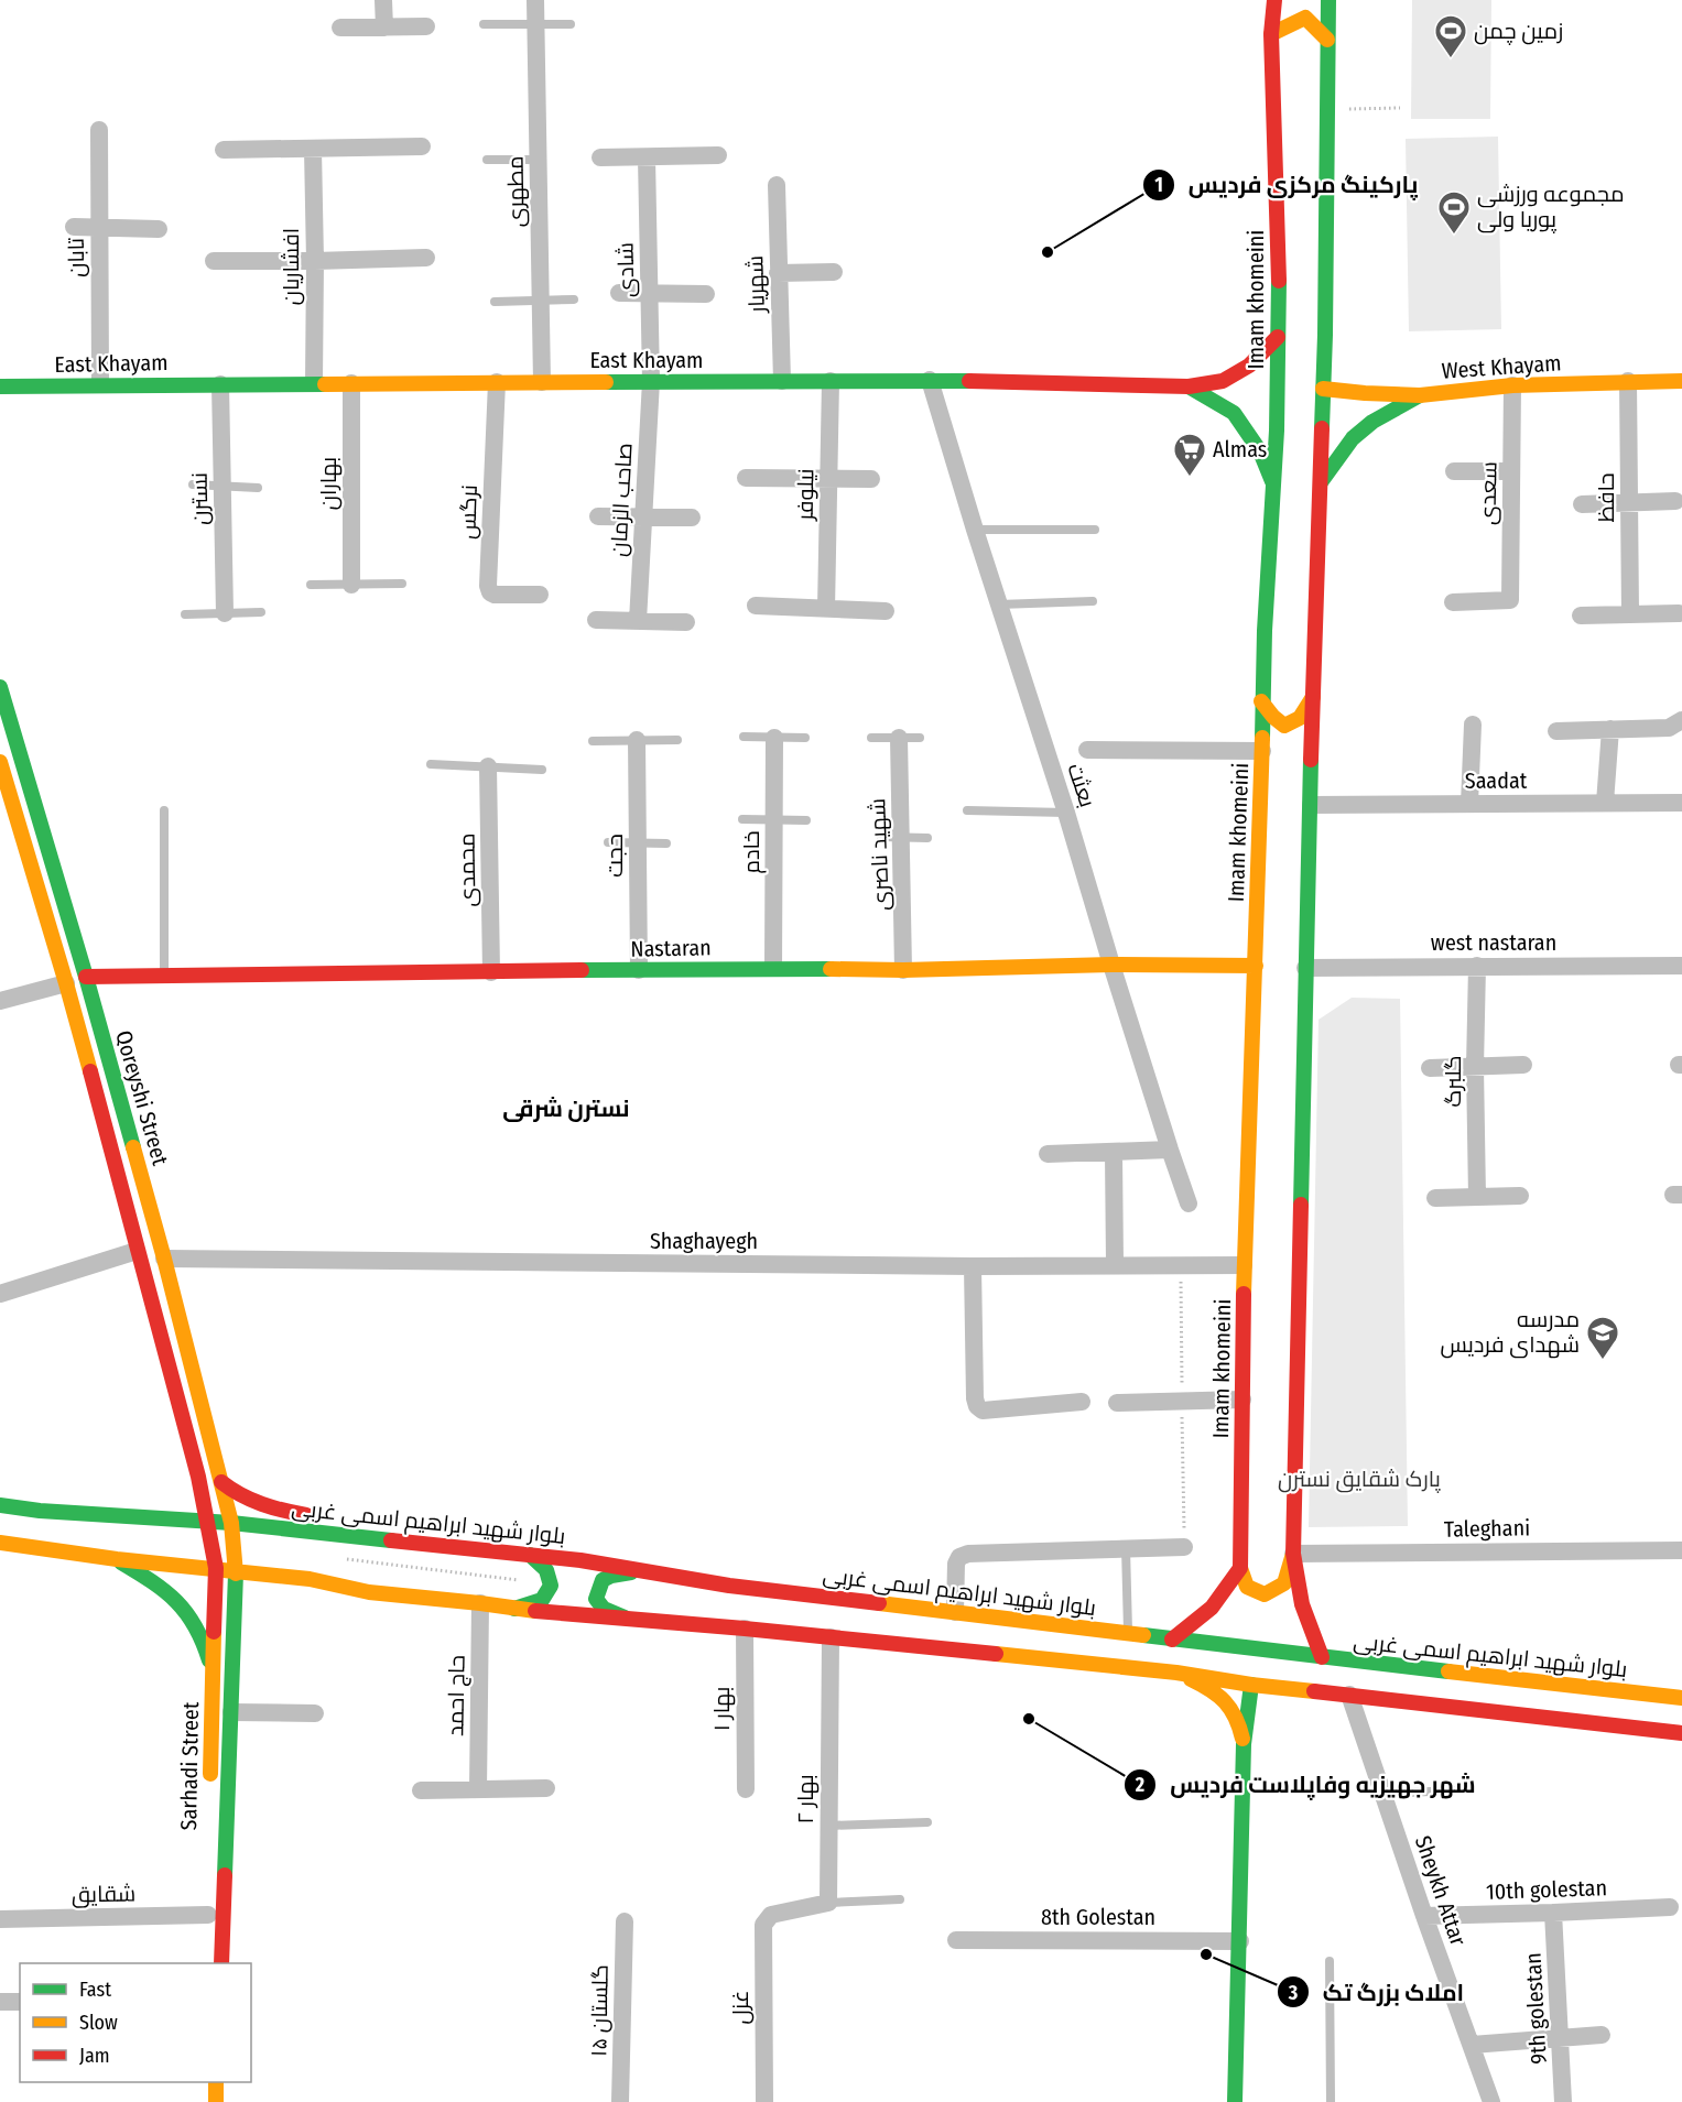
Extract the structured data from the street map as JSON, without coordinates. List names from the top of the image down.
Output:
{
  "streets": {
    "main road": [
      "Imam khomeini",
      "East Khayam",
      "West Khayam",
      "Nastaran",
      "Qoreyshi Street",
      "بلوار شهید ابراهیم اسمی غربی",
      "Sarhadi Street"
    ],
    "street": [
      "مطهری",
      "تابان",
      "افشاریان",
      "شادی",
      "شهریار",
      "بهاران",
      "سعدی",
      "نیلوفر",
      "حافظ",
      "نسترن",
      "صاحب الزمان",
      "نرگس",
      "Saadat",
      "بعثت",
      "خادم",
      "شهید ناصری",
      "حجت",
      "محمدی",
      "west nastaran",
      "گلبرگ",
      "Shaghayegh",
      "Taleghani",
      "حاج احمد",
      "بهار ۱",
      "بهار ۲",
      "10th golestan",
      "Sheykh Attar",
      "شقایق",
      "8th Golestan",
      "غزل",
      "9th golestan",
      "گلستان ۱۵"
    ]
  },
  "crossings": [
    ["مطهری", "East Khayam"],
    ["تابان", "East Khayam"],
    ["افشاریان", "East Khayam"],
    ["شادی", "East Khayam"],
    ["شادی", "صاحب الزمان"],
    ["شهریار", "East Khayam"],
    ["Imam khomeini", "East Khayam"],
    ["Imam khomeini", "Nastaran"],
    ["Imam khomeini", "Shaghayegh"],
    ["East Khayam", "بهاران"],
    ["East Khayam", "نیلوفر"],
    ["East Khayam", "نسترن"],
    ["East Khayam", "صاحب الزمان"],
    ["East Khayam", "نرگس"],
    ["East Khayam", "بعثت"],
    ["West Khayam", "سعدی"],
    ["West Khayam", "حافظ"],
    ["بعثت", "Nastaran"],
    ["خادم", "Nastaran"],
    ["شهید ناصری", "Nastaran"],
    ["حجت", "Nastaran"],
    ["محمدی", "Nastaran"],
    ["west nastaran", "گلبرگ"],
    ["Nastaran", "Qoreyshi Street"],
    ["Qoreyshi Street", "Shaghayegh"],
    ["Qoreyshi Street", "بلوار شهید ابراهیم اسمی غربی"],
    ["Qoreyshi Street", "Sarhadi Street"],
    ["بلوار شهید ابراهیم اسمی غربی", "Sarhadi Street"],
    ["بهار ۲", "غزل"],
    ["10th golestan", "Sheykh Attar"],
    ["10th golestan", "9th golestan"]
  ],
  "districts": ["نسترن شرقی"],
  "parks": ["پارک شقایق نسترن"],
  "places": {
    "sports": ["زمین چمن", "مجموعه ورزشی پوریا ولی"],
    "other": ["پارکینگ مرکزی فردیس", "شهر جهیزیه وفاپلاست فردیس", "املاک بزرگ تک"],
    "supermarket": ["Almas"],
    "school or university": ["مدرسه شهدای فردیس"]
  },
  "legend": ["Fast", "Slow", "Jam"]
}
